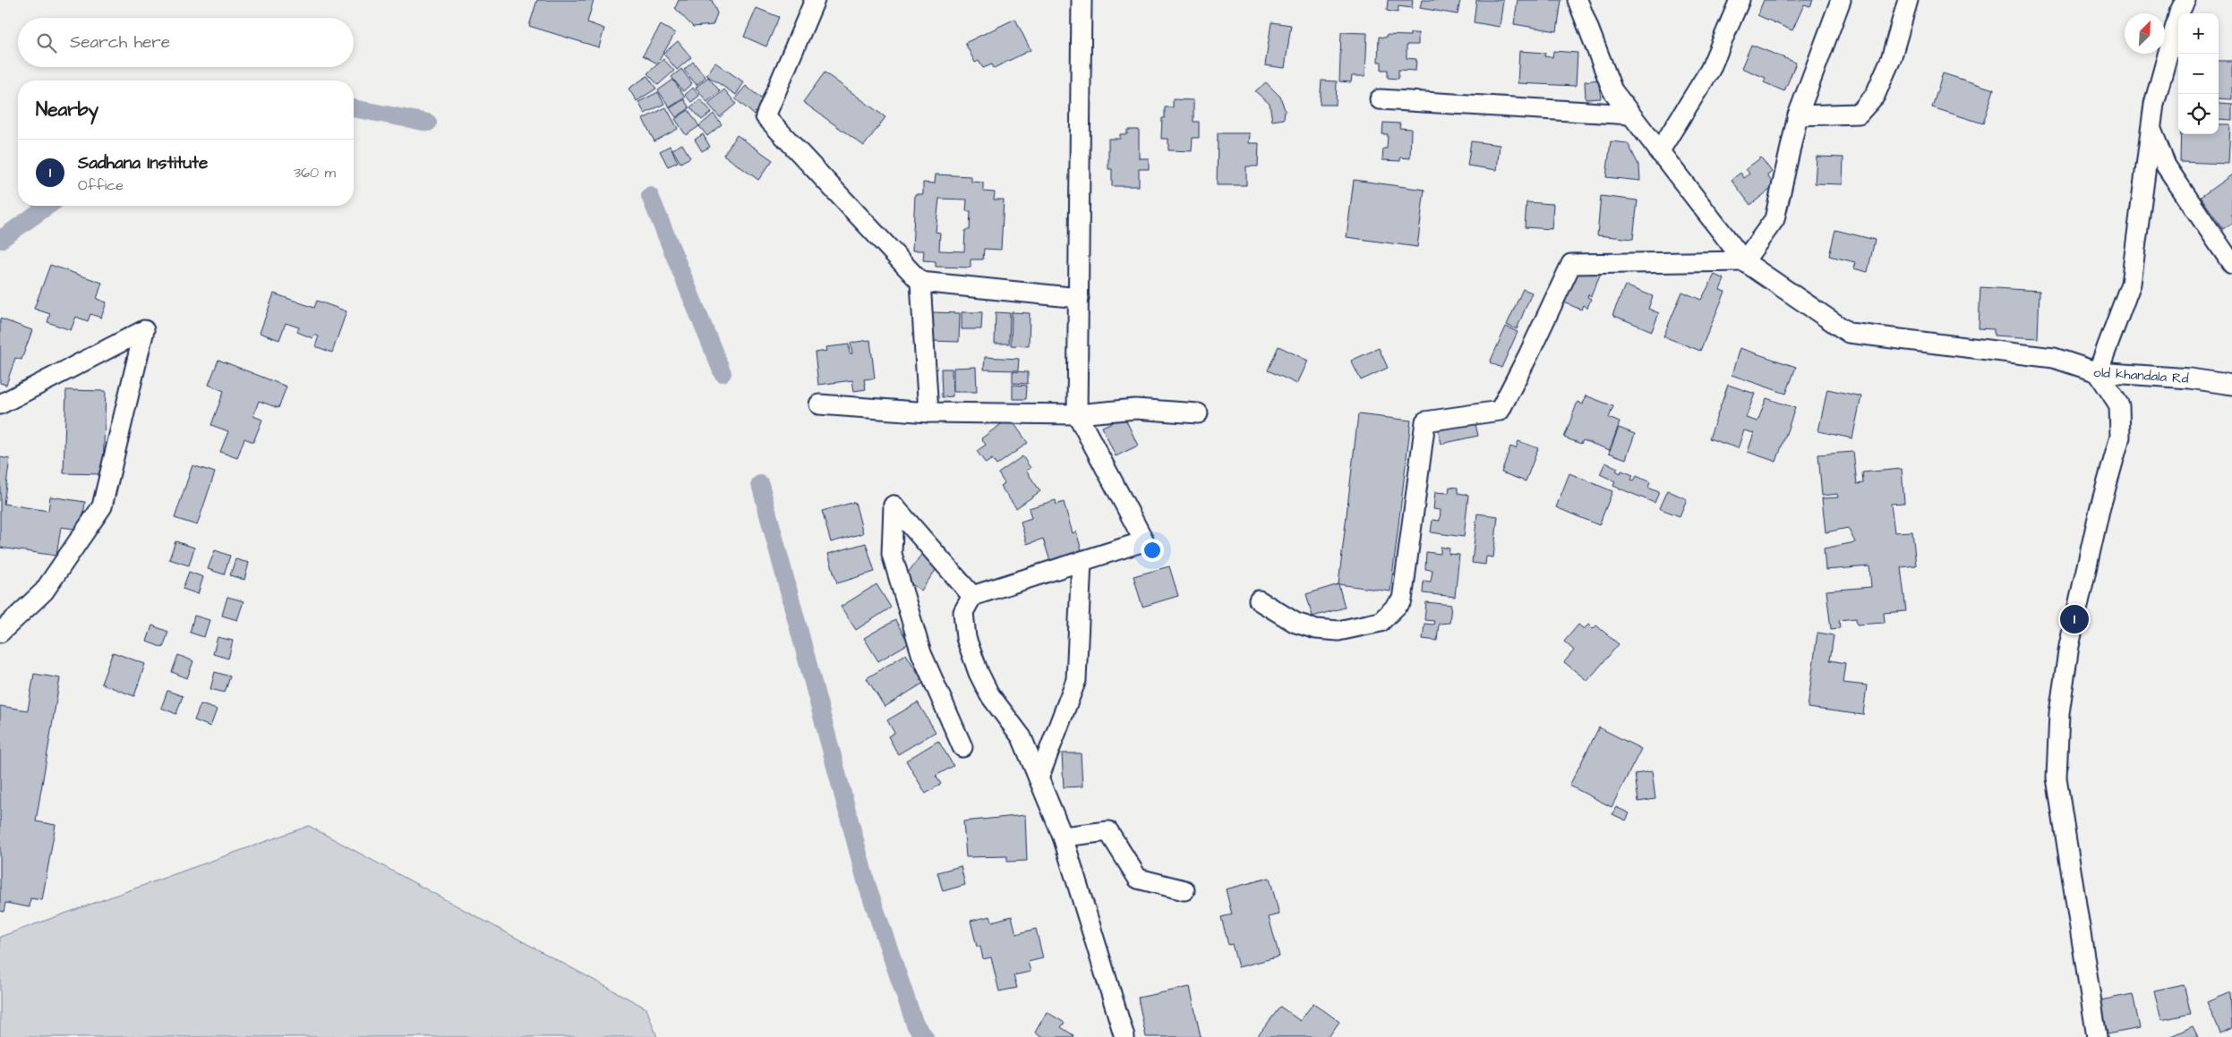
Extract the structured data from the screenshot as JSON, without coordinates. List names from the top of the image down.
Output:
{
  "streets": {
    "street": ["old khandala Rd"]
  },
  "north": "top right",
  "page": {
    "map_buttons": ["+", "−"],
    "search": "Search here",
    "heading": "Nearby",
    "list": [
      {
        "mark": "1",
        "name": "Sadhana Institute",
        "note": "Office",
        "value": "360 m"
      }
    ],
    "pins": "1"
  }
}
